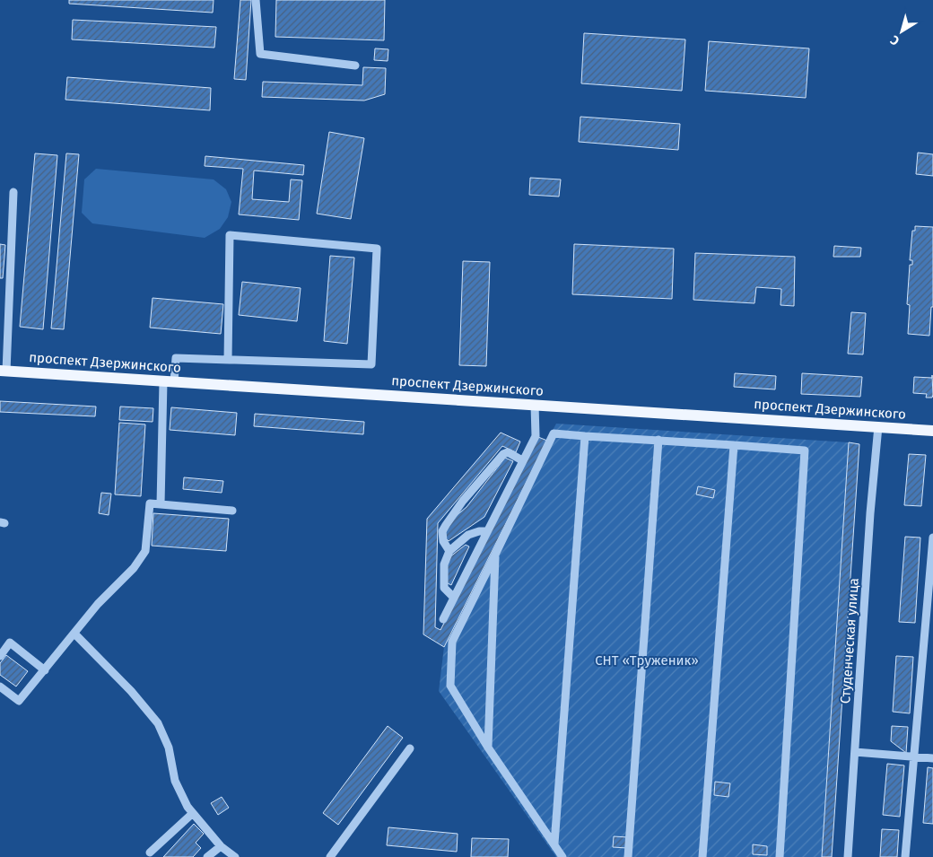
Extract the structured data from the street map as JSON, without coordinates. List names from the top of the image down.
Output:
{
  "streets": {
    "main road": ["проспект Дзержинского"],
    "street": ["Студенческая улица"]
  },
  "crossings": [
    ["проспект Дзержинского", "Студенческая улица"]
  ],
  "parks": ["СНТ «Труженик»"],
  "north": "bottom left"
}
